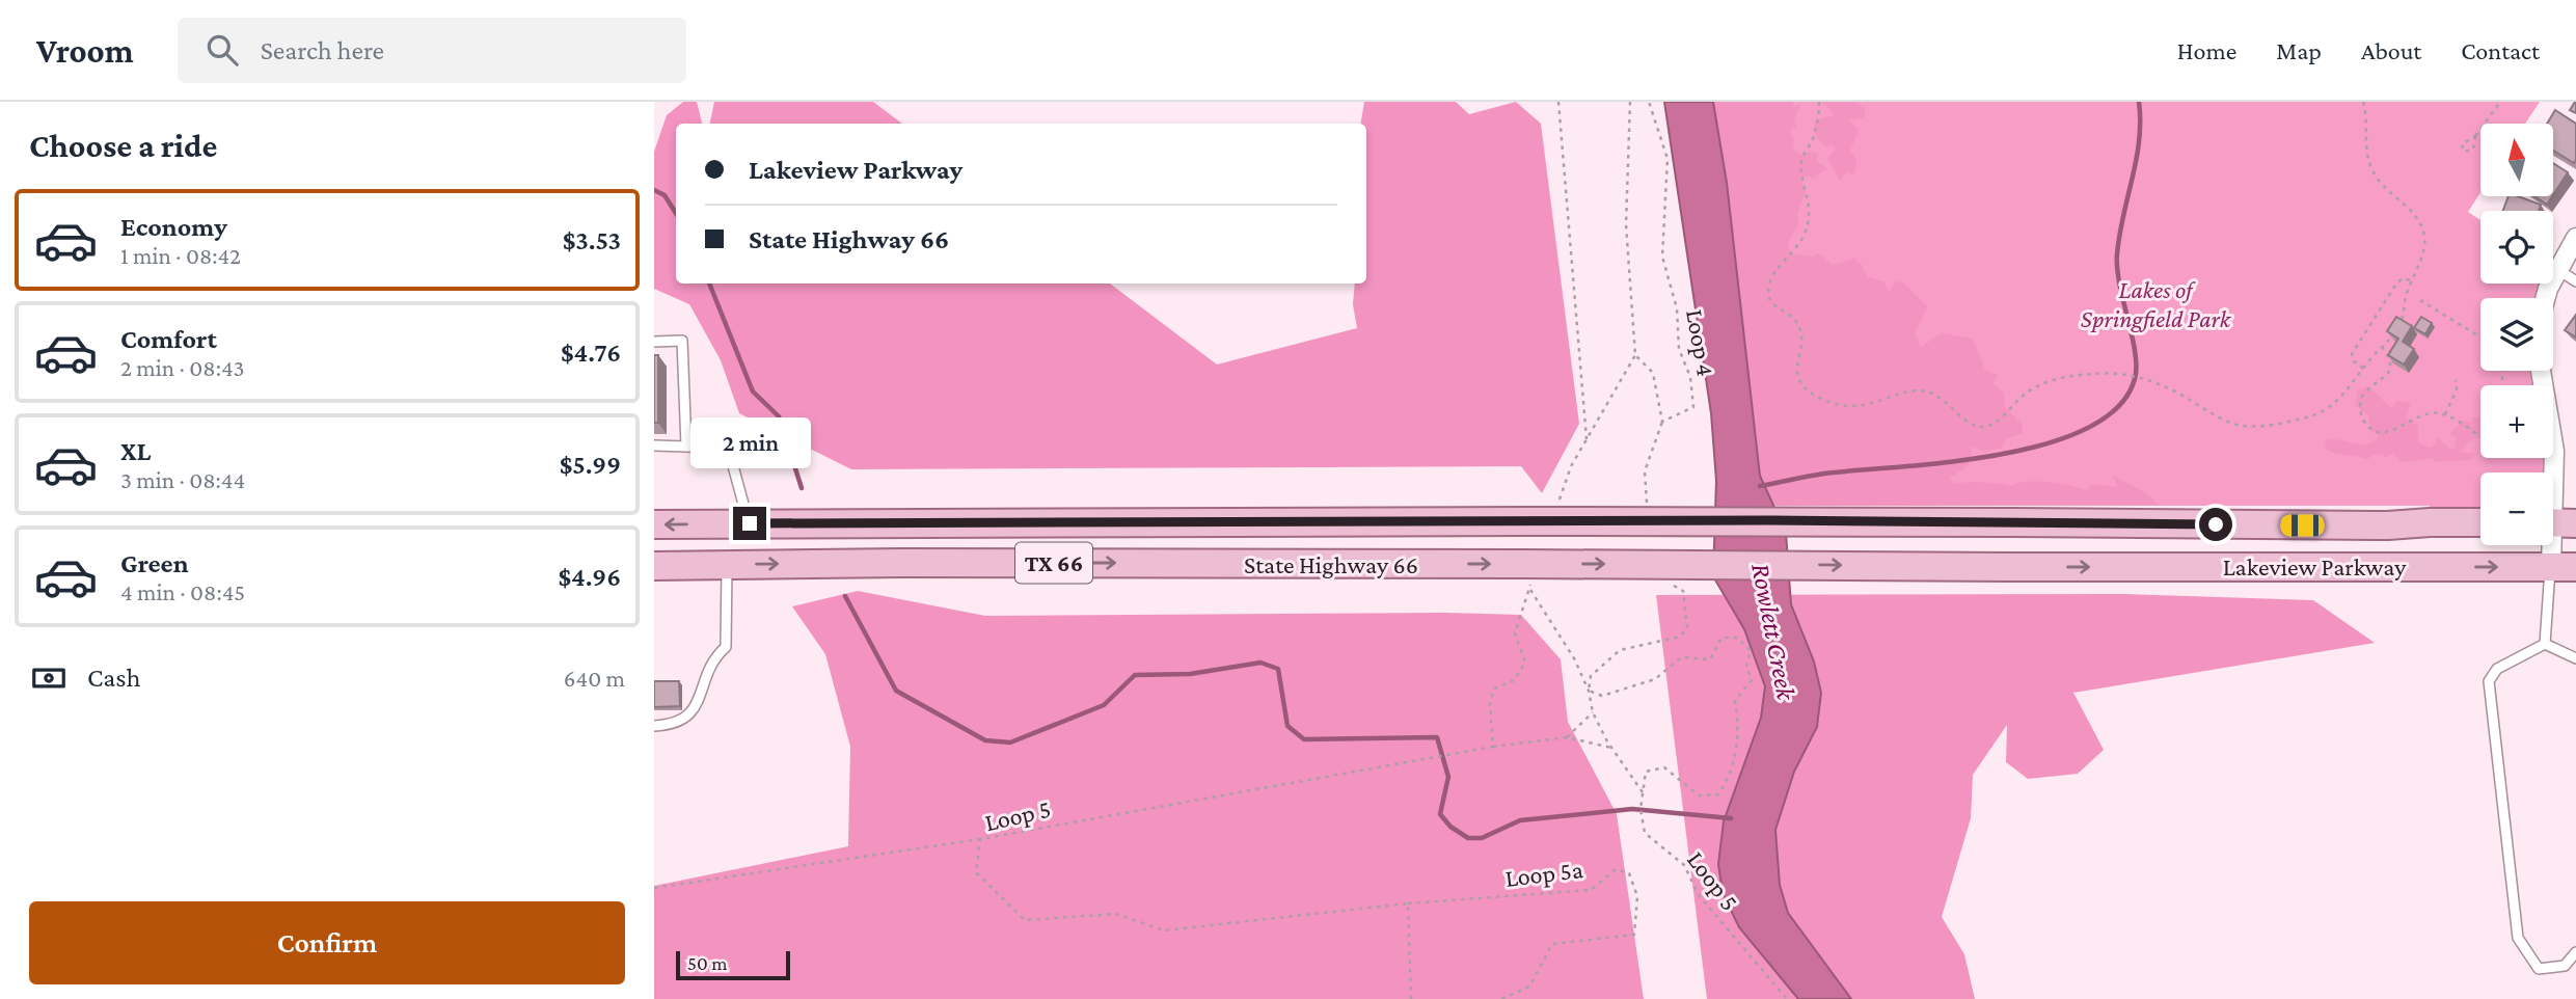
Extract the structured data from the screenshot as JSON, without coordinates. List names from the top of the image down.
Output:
{
  "streets": {
    "main road": ["TX 66", "State Highway 66", "Lakeview Parkway"],
    "path": ["Loop 4", "Loop 5", "Loop 5a"]
  },
  "crossings": [
    ["State Highway 66", "Lakeview Parkway"],
    ["Loop 5", "Loop 5a"]
  ],
  "water": ["Rowlett Creek"],
  "parks": ["Lakes of Springfield Park"],
  "scale_bar": "50 m",
  "north": "top",
  "page": {
    "header": "Vroom",
    "search": "Search here",
    "nav": [
      "Home",
      "Map",
      "About",
      "Contact"
    ],
    "heading": "Choose a ride",
    "map_buttons": ["+", "−"],
    "banner": ["Lakeview Parkway", "State Highway 66"],
    "list": [
      {
        "name": "Economy",
        "note": "1 min · 08:42",
        "value": "$3.53"
      },
      {
        "name": "Comfort",
        "note": "2 min · 08:43",
        "value": "$4.76"
      },
      {
        "name": "XL",
        "note": "3 min · 08:44",
        "value": "$5.99"
      },
      {
        "name": "Green",
        "note": "4 min · 08:45",
        "value": "$4.96"
      }
    ],
    "bubble": "2 min",
    "pay": ["Cash", "640 m"],
    "buttons": "Confirm",
    "scale": "50 m"
  }
}
